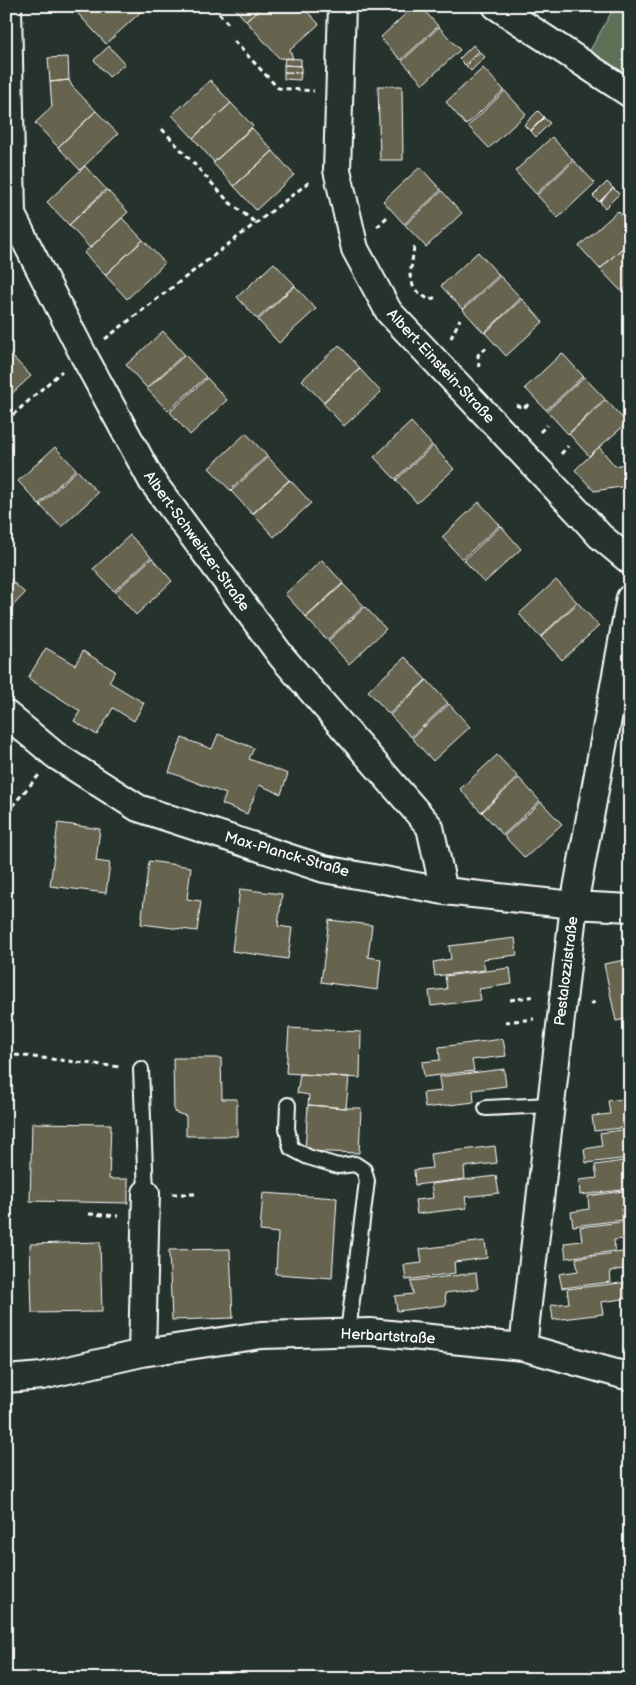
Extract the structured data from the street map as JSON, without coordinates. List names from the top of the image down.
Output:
{
  "streets": {
    "street": [
      "Albert-Einstein-Straße",
      "Albert-Schweitzer-Straße",
      "Max-Planck-Straße",
      "Pestalozzistraße",
      "Herbartstraße"
    ]
  },
  "crossings": [
    ["Albert-Schweitzer-Straße", "Max-Planck-Straße"],
    ["Max-Planck-Straße", "Pestalozzistraße"],
    ["Pestalozzistraße", "Herbartstraße"]
  ]
}
